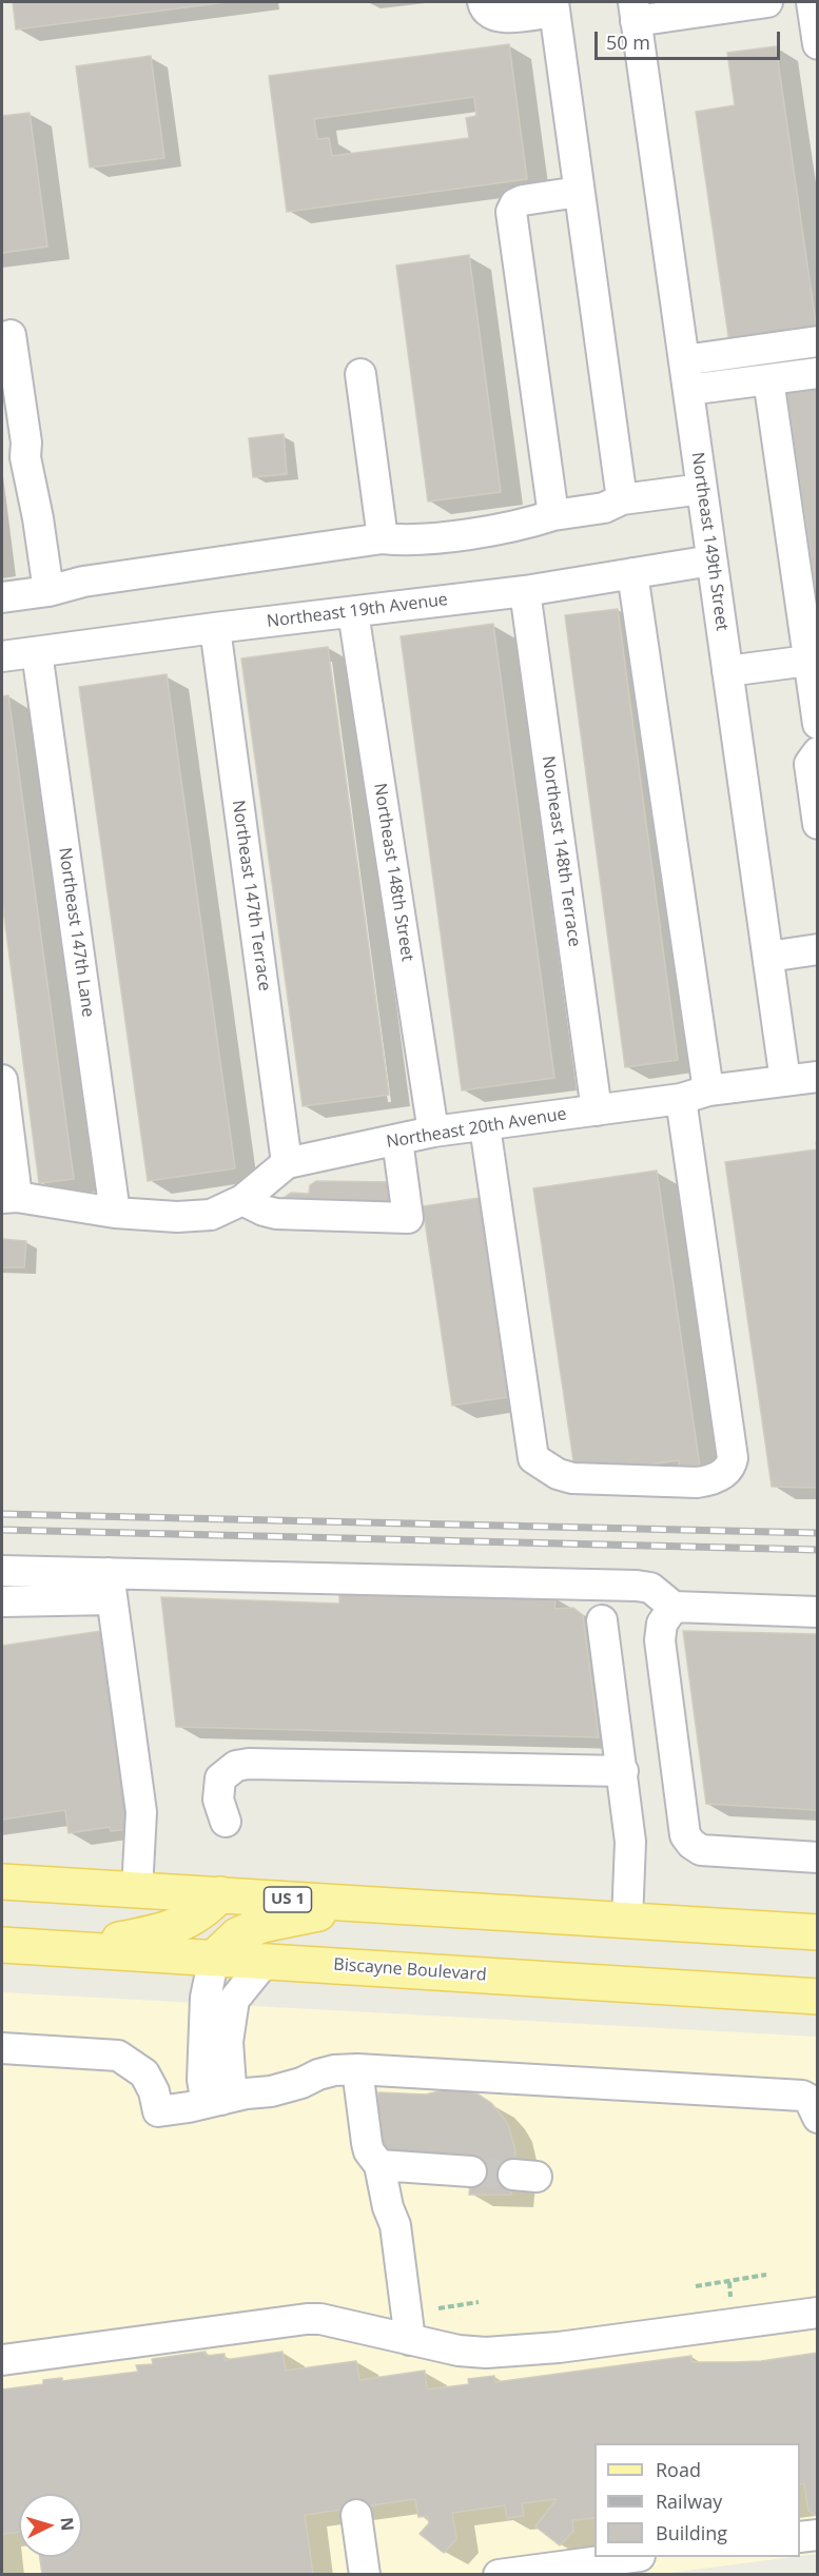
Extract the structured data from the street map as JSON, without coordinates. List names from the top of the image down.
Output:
{
  "streets": {
    "main road": ["US 1", "Biscayne Boulevard"],
    "street": [
      "Northeast 149th Street",
      "Northeast 19th Avenue",
      "Northeast 148th Terrace",
      "Northeast 148th Street",
      "Northeast 147th Terrace",
      "Northeast 147th Lane",
      "Northeast 20th Avenue"
    ]
  },
  "crossings": [
    ["Northeast 149th Street", "Northeast 19th Avenue"],
    ["Northeast 149th Street", "Northeast 20th Avenue"],
    ["Northeast 19th Avenue", "Northeast 148th Terrace"],
    ["Northeast 19th Avenue", "Northeast 148th Street"],
    ["Northeast 19th Avenue", "Northeast 147th Terrace"],
    ["Northeast 19th Avenue", "Northeast 147th Lane"],
    ["Northeast 148th Terrace", "Northeast 20th Avenue"],
    ["Northeast 148th Street", "Northeast 20th Avenue"],
    ["Northeast 147th Terrace", "Northeast 20th Avenue"],
    ["Northeast 147th Lane", "Northeast 20th Avenue"]
  ],
  "legend": ["Road", "Railway", "Building"],
  "scale_bar": "50 m",
  "north": "right"
}
